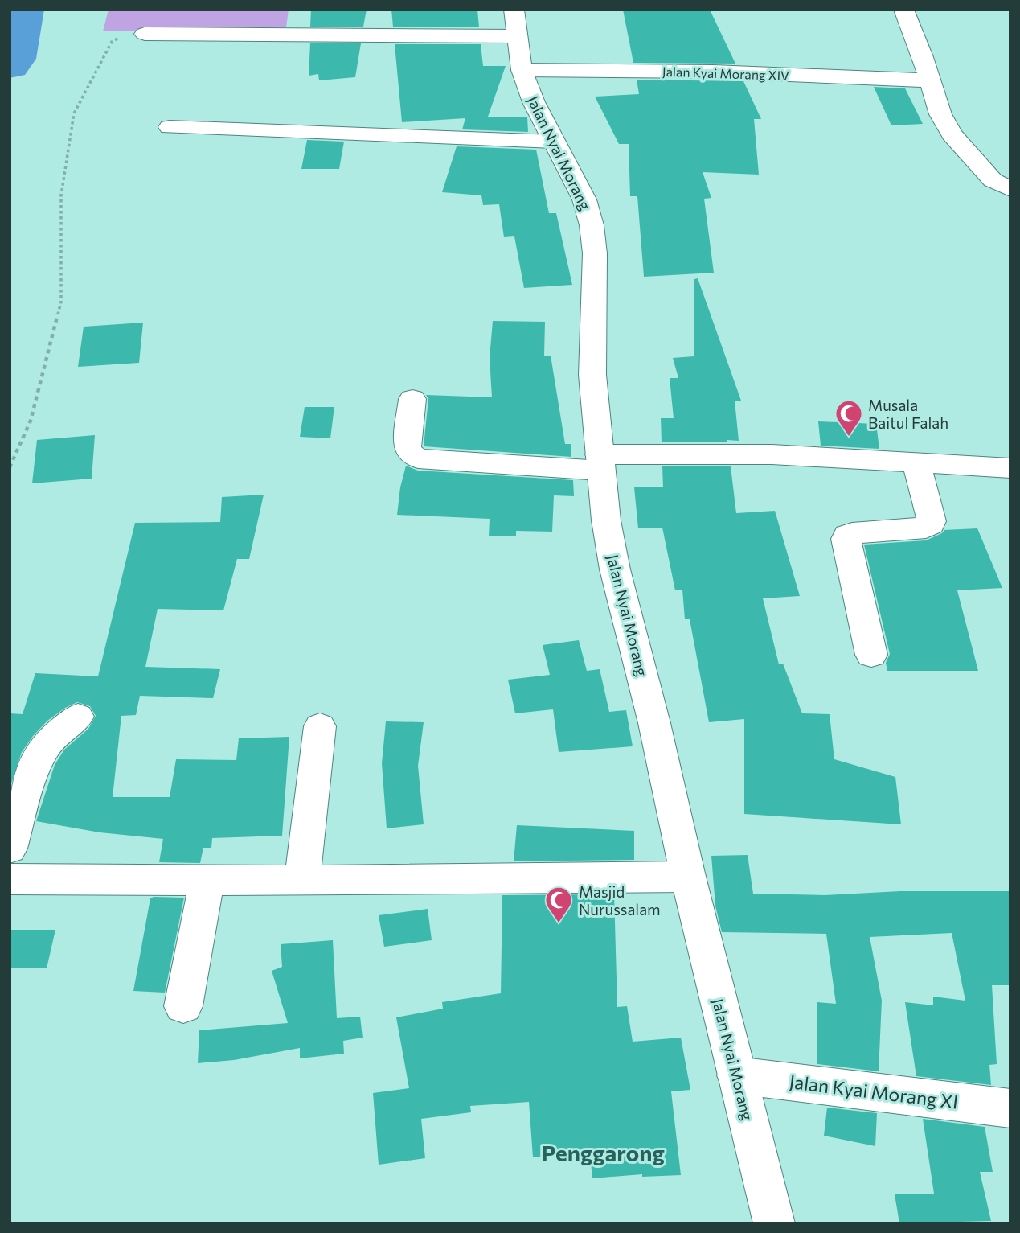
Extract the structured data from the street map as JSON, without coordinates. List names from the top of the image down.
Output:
{
  "streets": {
    "street": ["Jalan Kyai Morang XIV", "Jalan Nyai Morang", "Jalan Kyai Morang XI"]
  },
  "crossings": [
    ["Jalan Kyai Morang XIV", "Jalan Nyai Morang"],
    ["Jalan Nyai Morang", "Jalan Kyai Morang XI"]
  ],
  "districts": ["Penggarong"],
  "places": {
    "mosque": ["Musala Baitul Falah", "Masjid Nurussalam"]
  }
}
